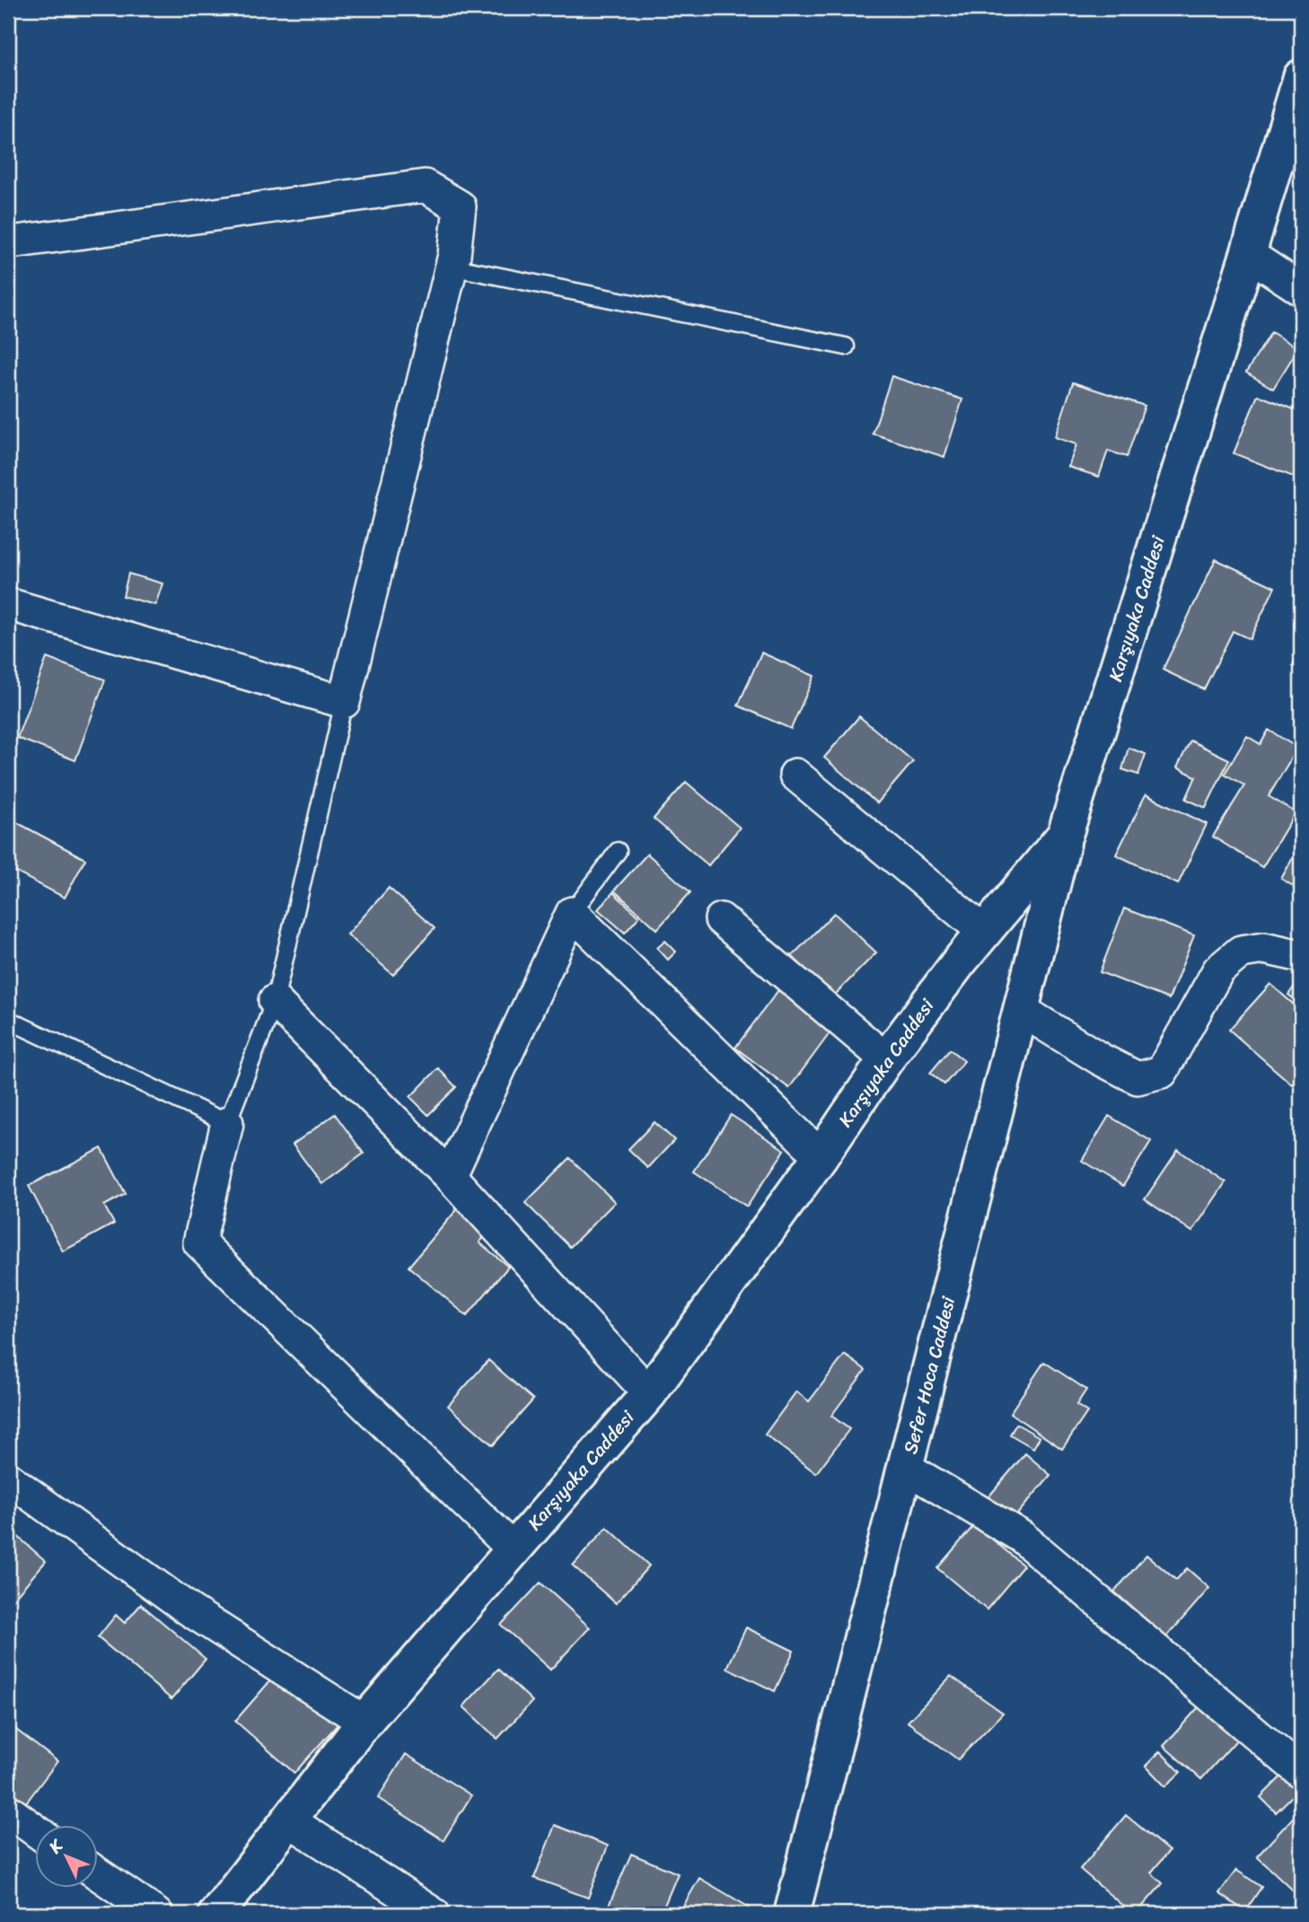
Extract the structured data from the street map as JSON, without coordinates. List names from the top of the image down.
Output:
{
  "streets": {
    "street": ["Karşıyaka Caddesi", "Sefer Hoca Caddesi"]
  },
  "crossings": [
    ["Karşıyaka Caddesi", "Sefer Hoca Caddesi"]
  ],
  "north": "top left"
}
